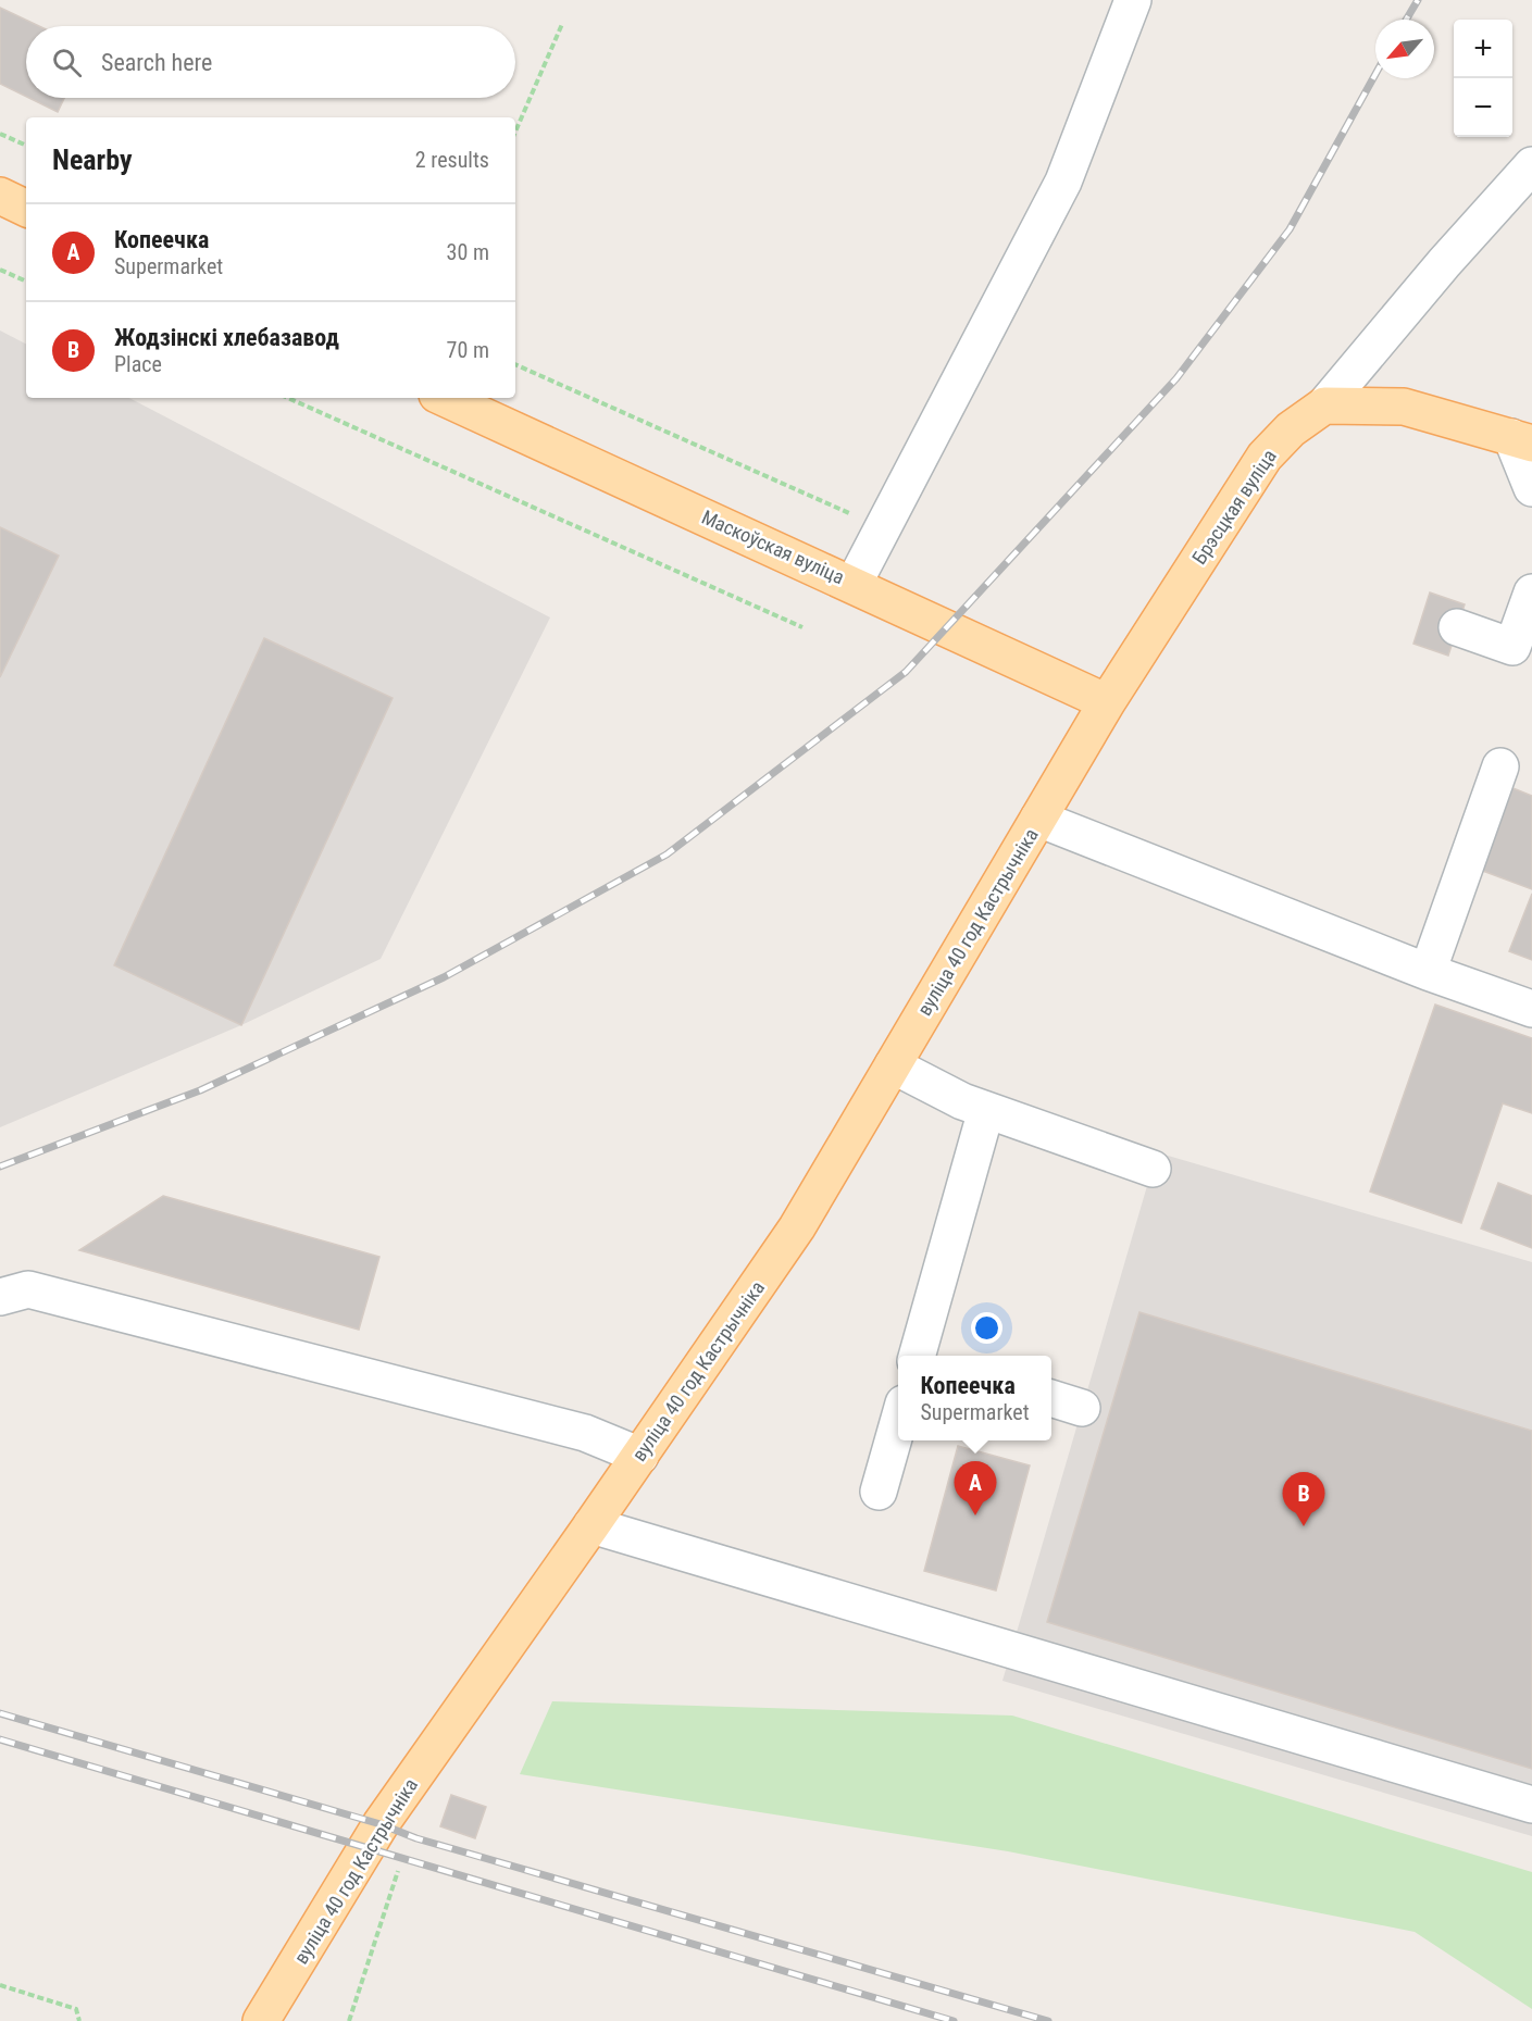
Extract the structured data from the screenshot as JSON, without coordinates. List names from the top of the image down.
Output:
{
  "streets": {
    "main road": ["Брэсцкая вуліца", "Маскоўская вуліца", "вуліца 40 год Кастрычніка"]
  },
  "crossings": [
    ["Брэсцкая вуліца", "Маскоўская вуліца"],
    ["Брэсцкая вуліца", "вуліца 40 год Кастрычніка"],
    ["Маскоўская вуліца", "вуліца 40 год Кастрычніка"]
  ],
  "north": "bottom left",
  "page": {
    "map_buttons": ["+", "−"],
    "search": "Search here",
    "heading": ["Nearby", "2 results"],
    "list": [
      {
        "mark": "A",
        "name": "Копеечка",
        "note": "Supermarket",
        "value": "30 m"
      },
      {
        "mark": "B",
        "name": "Жодзінскі хлебазавод",
        "note": "Place",
        "value": "70 m"
      }
    ],
    "popup": ["Копеечка", "Supermarket"],
    "pins": ["A", "B"]
  }
}
